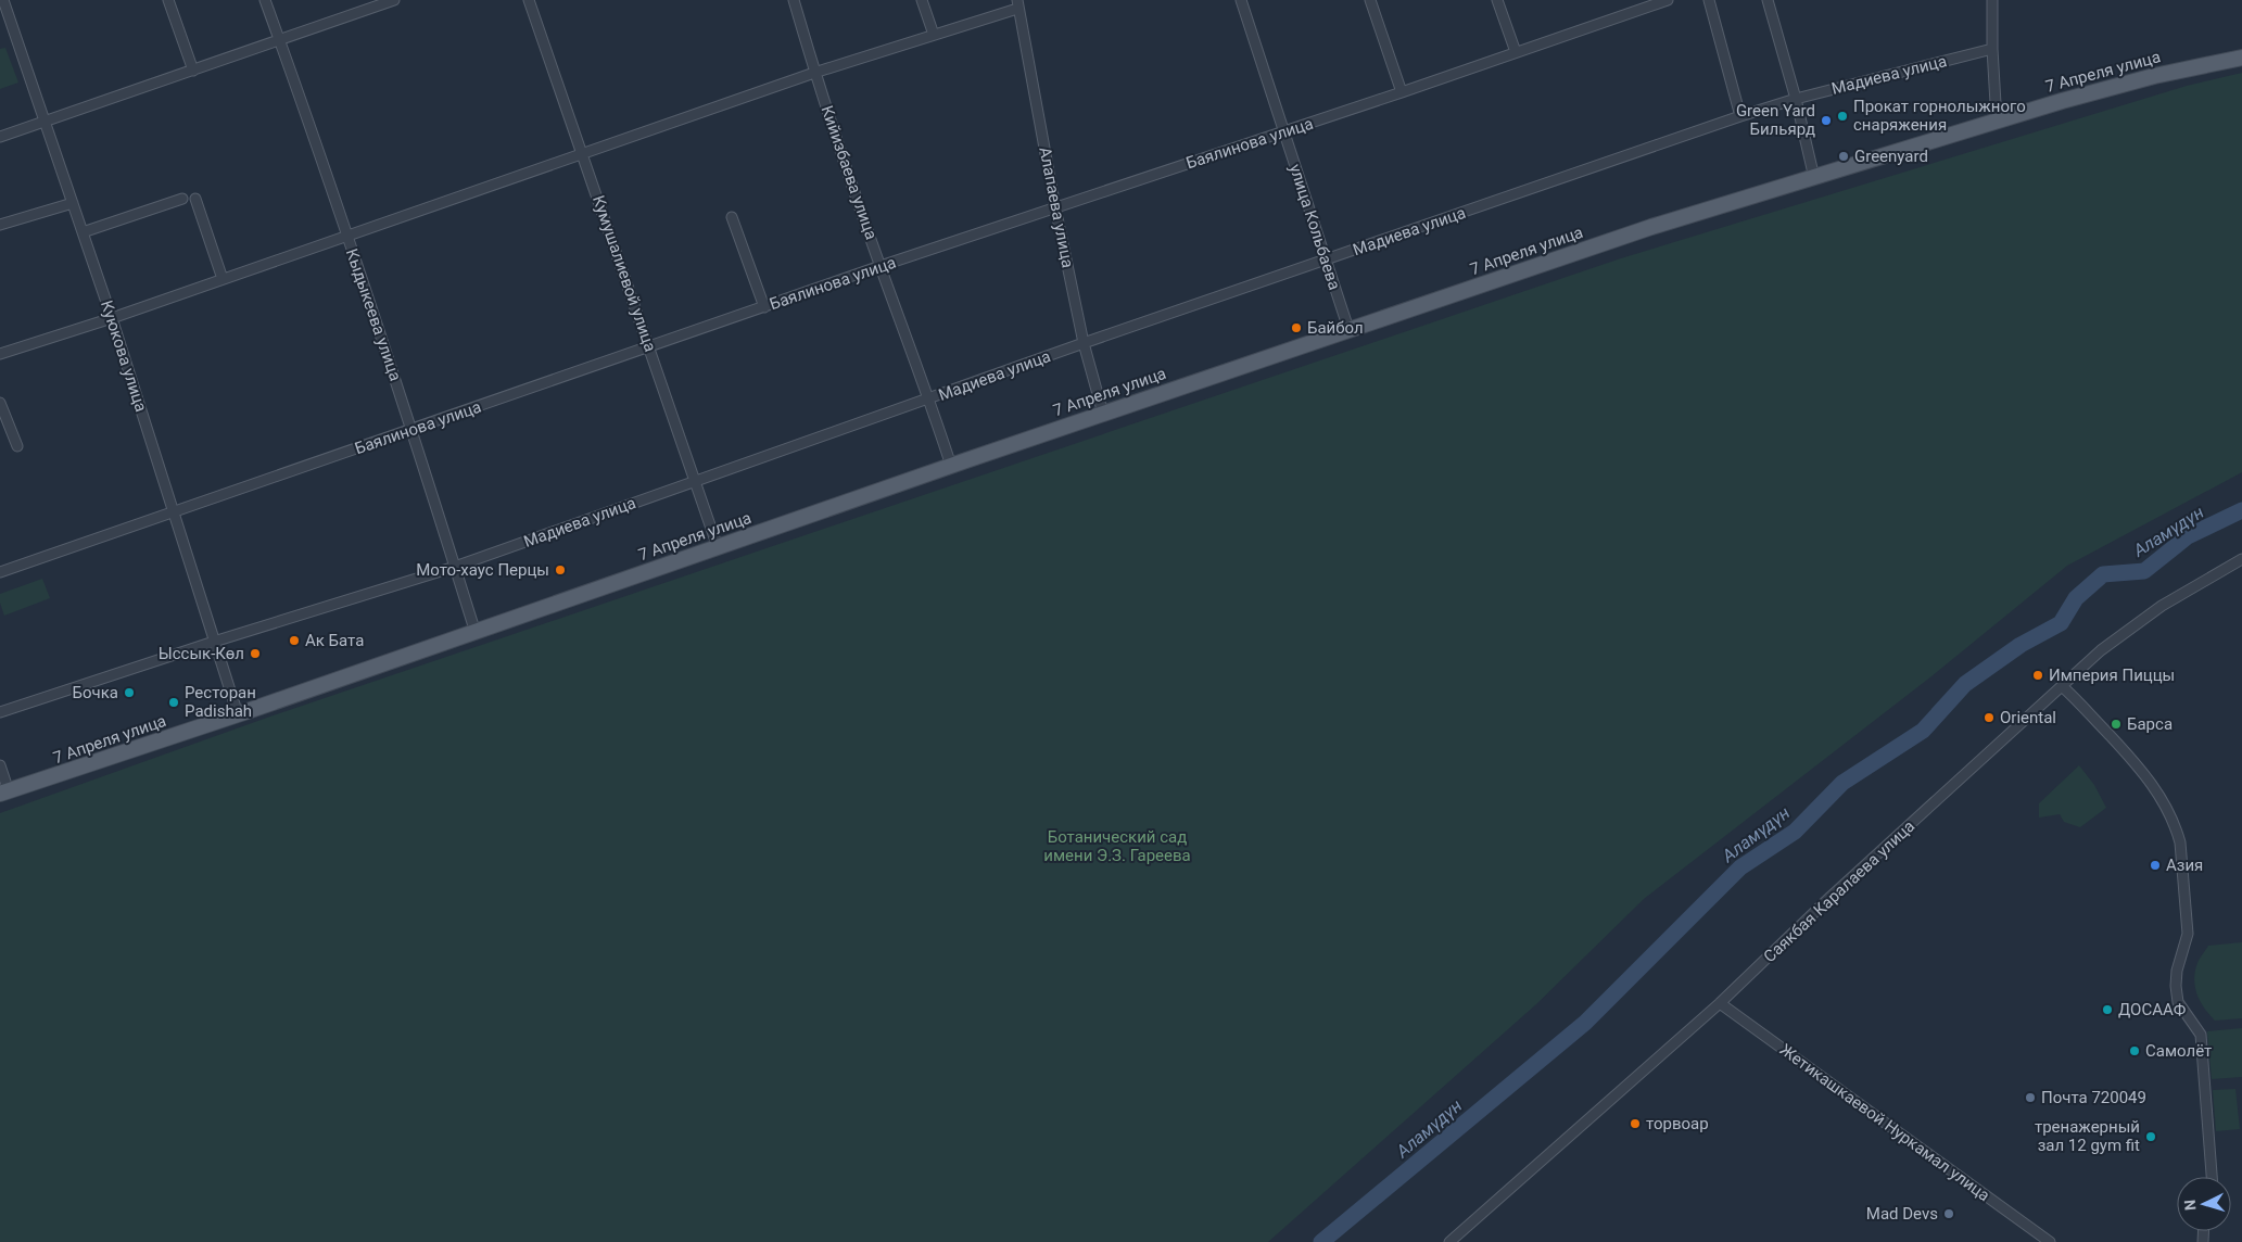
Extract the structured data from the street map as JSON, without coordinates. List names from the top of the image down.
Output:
{
  "streets": {
    "main road": ["7 Апреля улица"],
    "street": [
      "Мадиева улица",
      "Баялинова улица",
      "Кийизбаева улица",
      "Алапаева улица",
      "улица Кольбаева",
      "Кумушалиевой улица",
      "Кыдыкеева улица",
      "Куюкова улица",
      "Саякбая Каралаева улица",
      "Жетикашкаевой Нуркамал улица"
    ]
  },
  "crossings": [
    ["7 Апреля улица", "Кийизбаева улица"],
    ["7 Апреля улица", "Алапаева улица"],
    ["7 Апреля улица", "улица Кольбаева"],
    ["7 Апреля улица", "Кумушалиевой улица"],
    ["7 Апреля улица", "Кыдыкеева улица"],
    ["7 Апреля улица", "Куюкова улица"],
    ["Мадиева улица", "Кийизбаева улица"],
    ["Мадиева улица", "Алапаева улица"],
    ["Мадиева улица", "улица Кольбаева"],
    ["Мадиева улица", "Кумушалиевой улица"],
    ["Мадиева улица", "Кыдыкеева улица"],
    ["Мадиева улица", "Куюкова улица"],
    ["Баялинова улица", "Кийизбаева улица"],
    ["Баялинова улица", "Алапаева улица"],
    ["Баялинова улица", "улица Кольбаева"],
    ["Баялинова улица", "Кумушалиевой улица"],
    ["Баялинова улица", "Кыдыкеева улица"],
    ["Баялинова улица", "Куюкова улица"],
    ["Саякбая Каралаева улица", "Жетикашкаевой Нуркамал улица"]
  ],
  "water": ["Аламүдүн"],
  "parks": ["Ботанический сад имени Э.З. Гареева"],
  "places": [
    "Прокат горнолыжного снаряжения",
    "Green Yard Бильярд",
    "Greenyard",
    "Байбол",
    "Мото-хаус Перцы",
    "Ак Бата",
    "Ыссык-Көл",
    "Империя Пиццы",
    "Бочка",
    "Ресторан Padishah",
    "Oriental",
    "Барса",
    "Азия",
    "ДОСААФ",
    "Самолёт",
    "Почта 720049",
    "торвоар",
    "тренажерный зал 12 gym fit",
    "Mad Devs"
  ],
  "north": "left"
}
